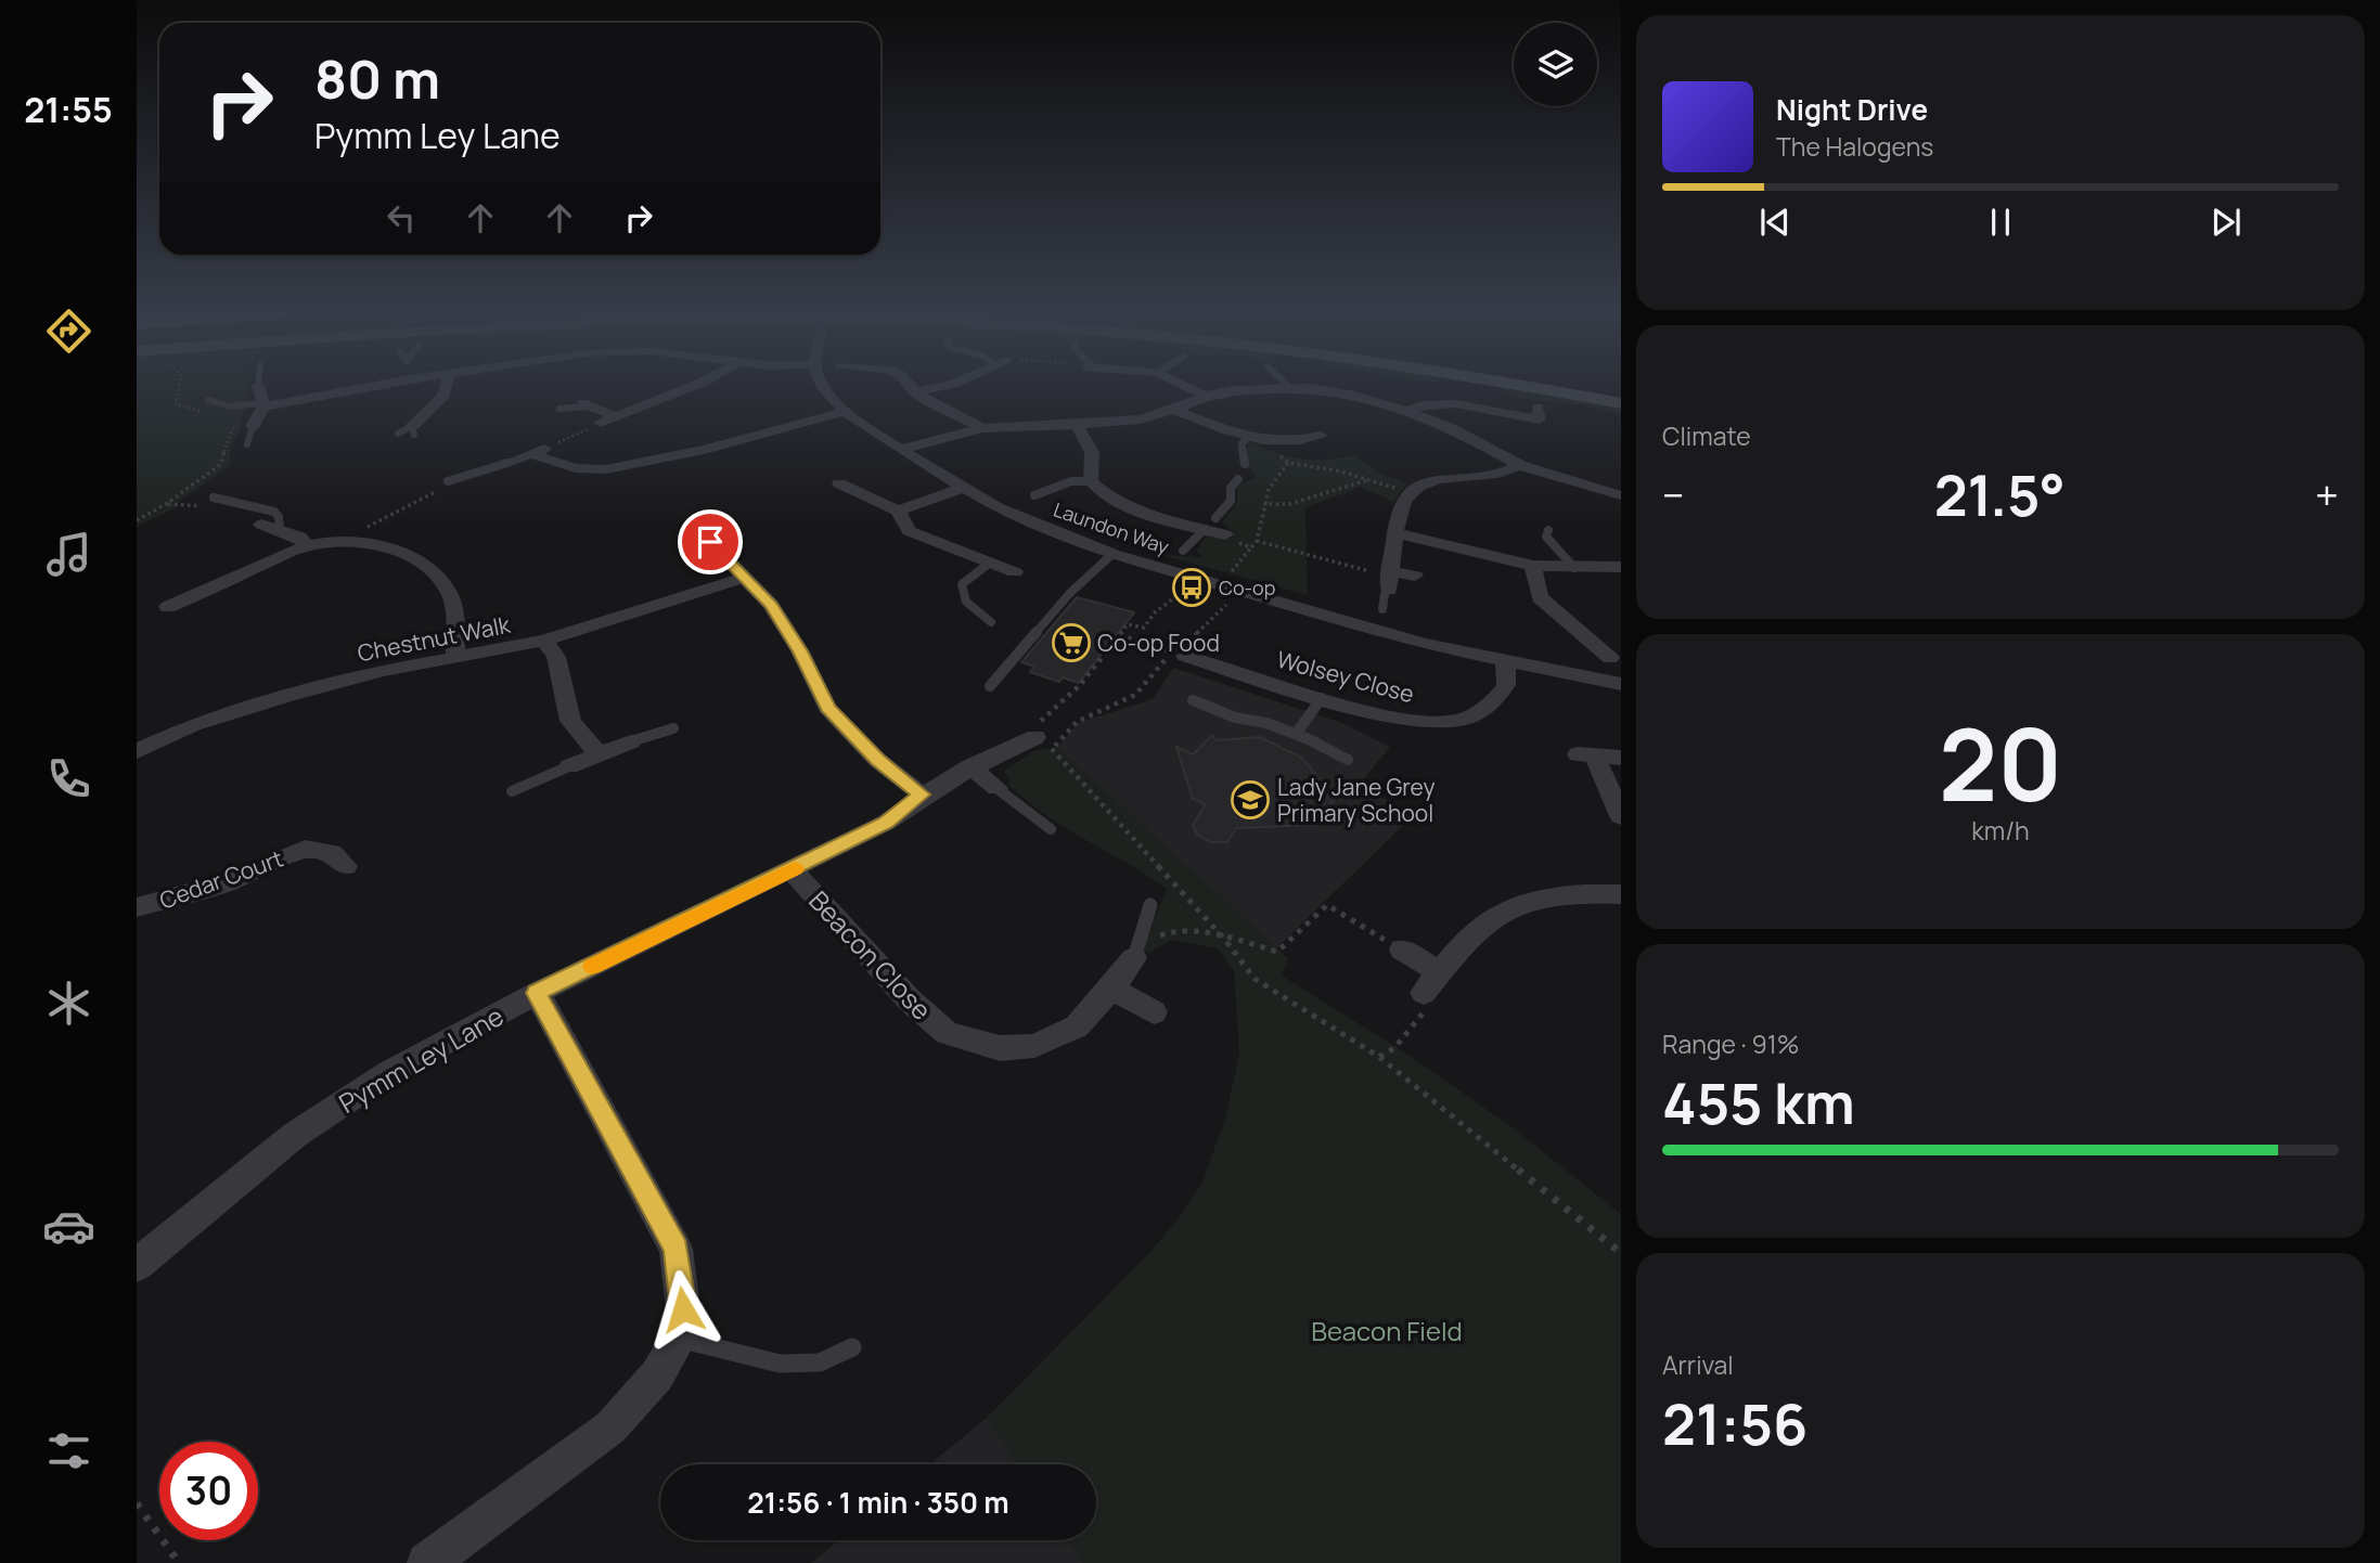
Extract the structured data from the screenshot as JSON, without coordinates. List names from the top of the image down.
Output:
{
  "streets": {
    "street": [
      "Laundon Way",
      "Chestnut Walk",
      "Wolsey Close",
      "Cedar Court",
      "Beacon Close",
      "Pymm Ley Lane"
    ]
  },
  "crossings": [
    ["Laundon Way", "Wolsey Close"],
    ["Beacon Close", "Pymm Ley Lane"]
  ],
  "parks": ["Beacon Field"],
  "places": {
    "bus stop": ["Co-op"],
    "supermarket": ["Co-op Food"],
    "school or university": ["Lady Jane Grey Primary School"]
  },
  "page": {
    "tabs": "21:55",
    "turn": ["80 m", "Pymm Ley Lane"],
    "song": ["Night Drive", "The Halogens"],
    "tile": [
      "Climate",
      ["20", "km/h"],
      ["Range · 91%", "455 km"],
      ["Arrival", "21:56"]
    ],
    "heat": ["−", "21.5°", "+"],
    "limit": "30",
    "trip": "21:56 · 1 min · 350 m"
  }
}
